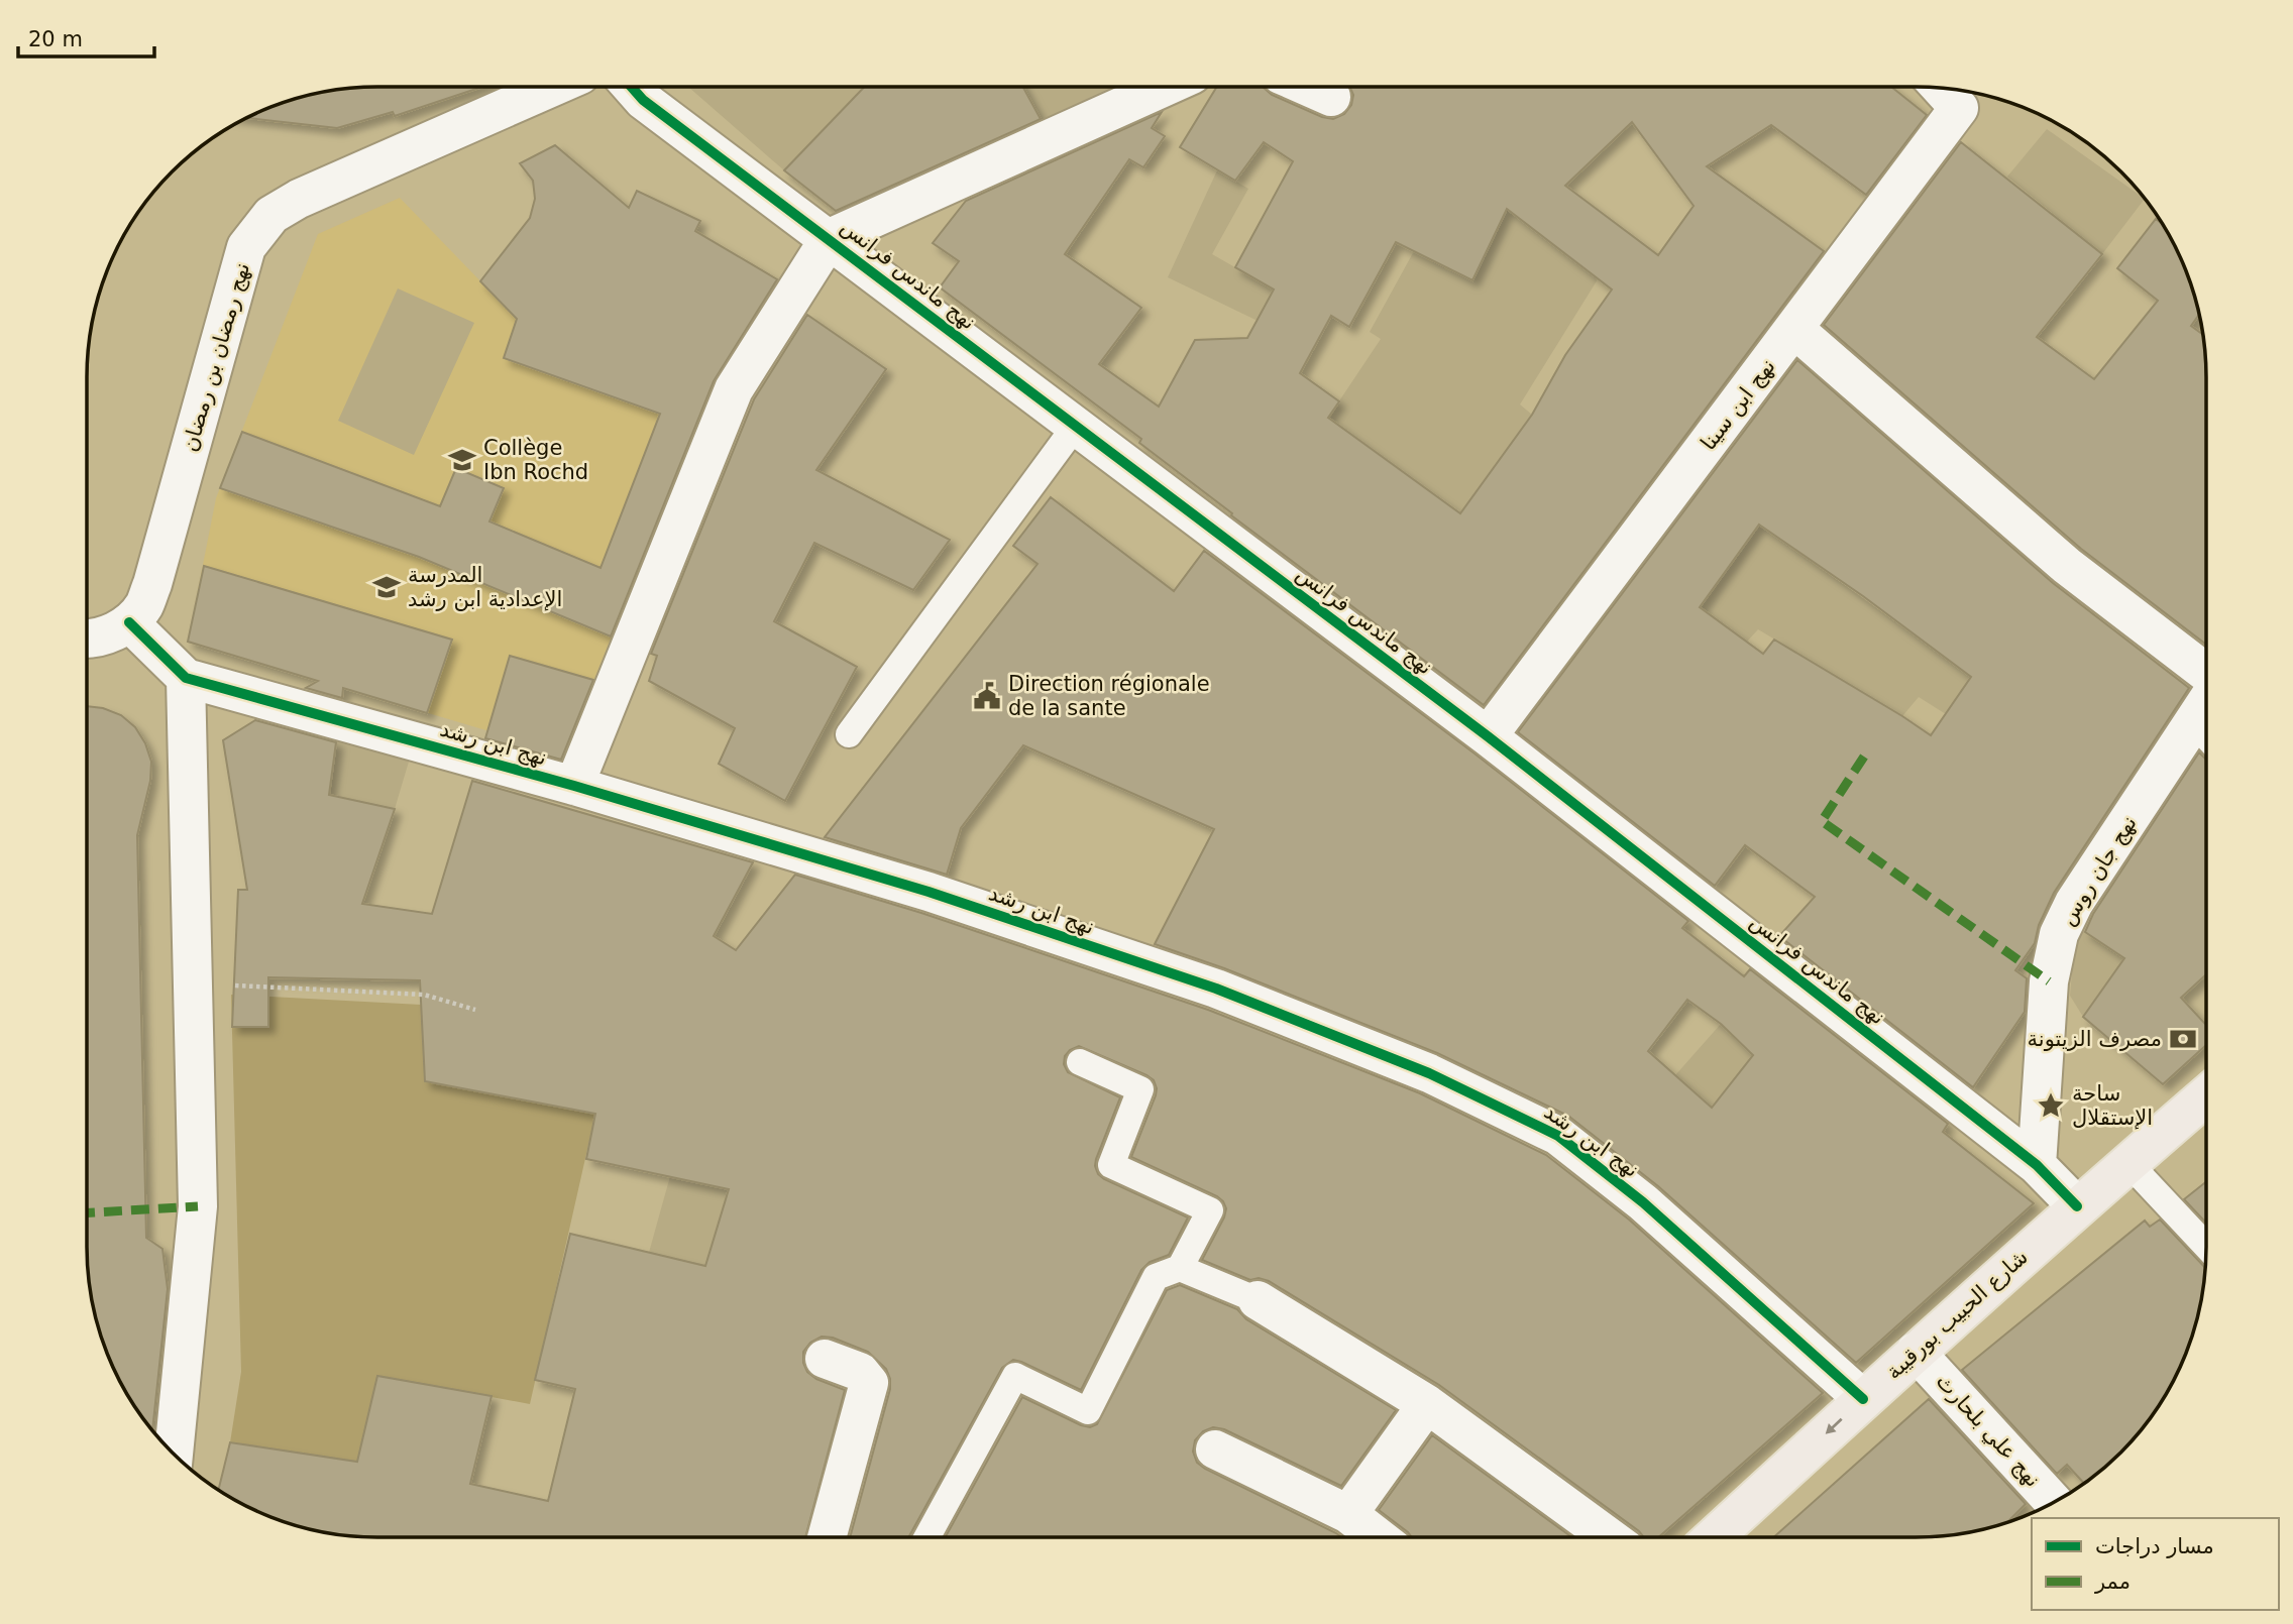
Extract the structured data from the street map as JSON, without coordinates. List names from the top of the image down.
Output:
{
  "streets": {
    "main road": ["شارع الحبيب بورقيبة"],
    "street": [
      "نهج ماندس فرانس",
      "نهج رمضان بن رمضان",
      "نهج ابن سينا",
      "نهج ابن رشد",
      "نهج جان روس",
      "نهج علي بلحارث"
    ]
  },
  "crossings": [
    ["نهج ماندس فرانس", "نهج ابن سينا"],
    ["نهج ماندس فرانس", "نهج جان روس"],
    ["نهج ماندس فرانس", "شارع الحبيب بورقيبة"],
    ["نهج رمضان بن رمضان", "نهج ابن رشد"],
    ["نهج ابن رشد", "شارع الحبيب بورقيبة"],
    ["شارع الحبيب بورقيبة", "نهج علي بلحارث"]
  ],
  "places": {
    "school or university": ["Collège Ibn Rochd", "المدرسة الإعدادية ابن رشد"],
    "public building": ["Direction régionale de la sante"],
    "bank": ["مصرف الزيتونة"],
    "place": ["ساحة الإستقلال"]
  },
  "legend": ["مسار دراجات", "ممر"],
  "scale_bar": "20 m"
}
